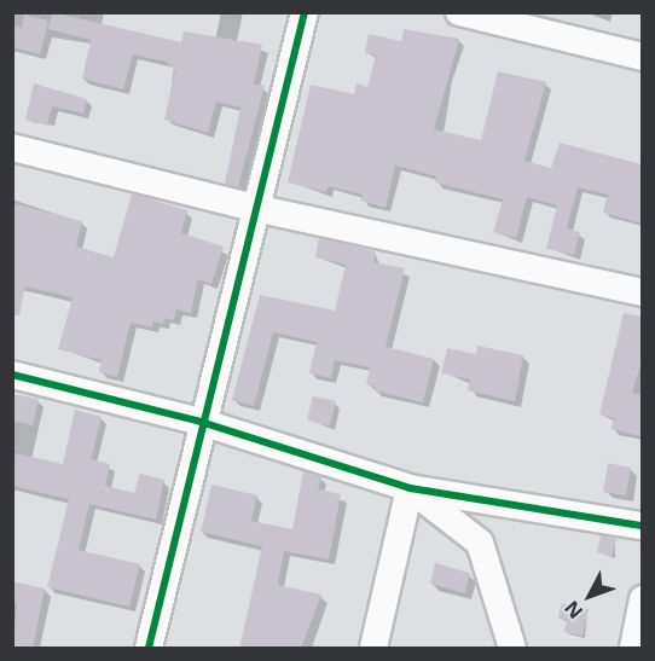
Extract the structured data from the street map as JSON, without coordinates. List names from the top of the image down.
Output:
{
  "north": "bottom left"
}
